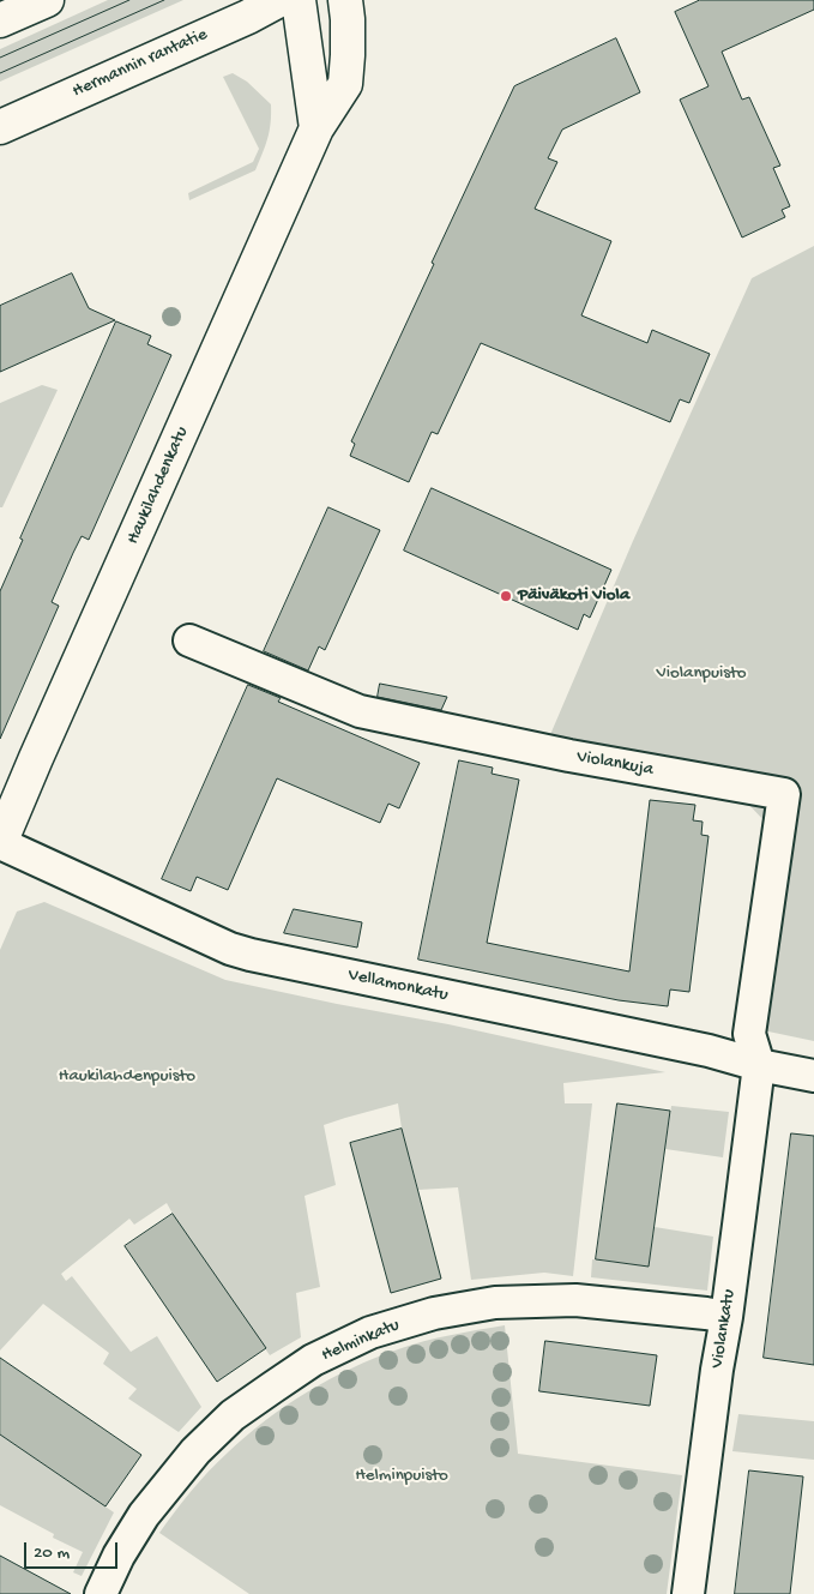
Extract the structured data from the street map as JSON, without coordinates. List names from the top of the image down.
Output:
{
  "streets": {
    "street": [
      "Hermannin rantatie",
      "Haukilahdenkatu",
      "Violankuja",
      "Vellamonkatu",
      "Violankatu",
      "Helminkatu"
    ]
  },
  "crossings": [
    ["Haukilahdenkatu", "Vellamonkatu"],
    ["Violankuja", "Vellamonkatu"],
    ["Violankuja", "Violankatu"],
    ["Vellamonkatu", "Violankatu"],
    ["Violankatu", "Helminkatu"]
  ],
  "parks": ["Violanpuisto", "Haukilahdenpuisto", "Helminpuisto"],
  "places": ["Päiväkoti Viola"],
  "scale_bar": "20 m"
}
